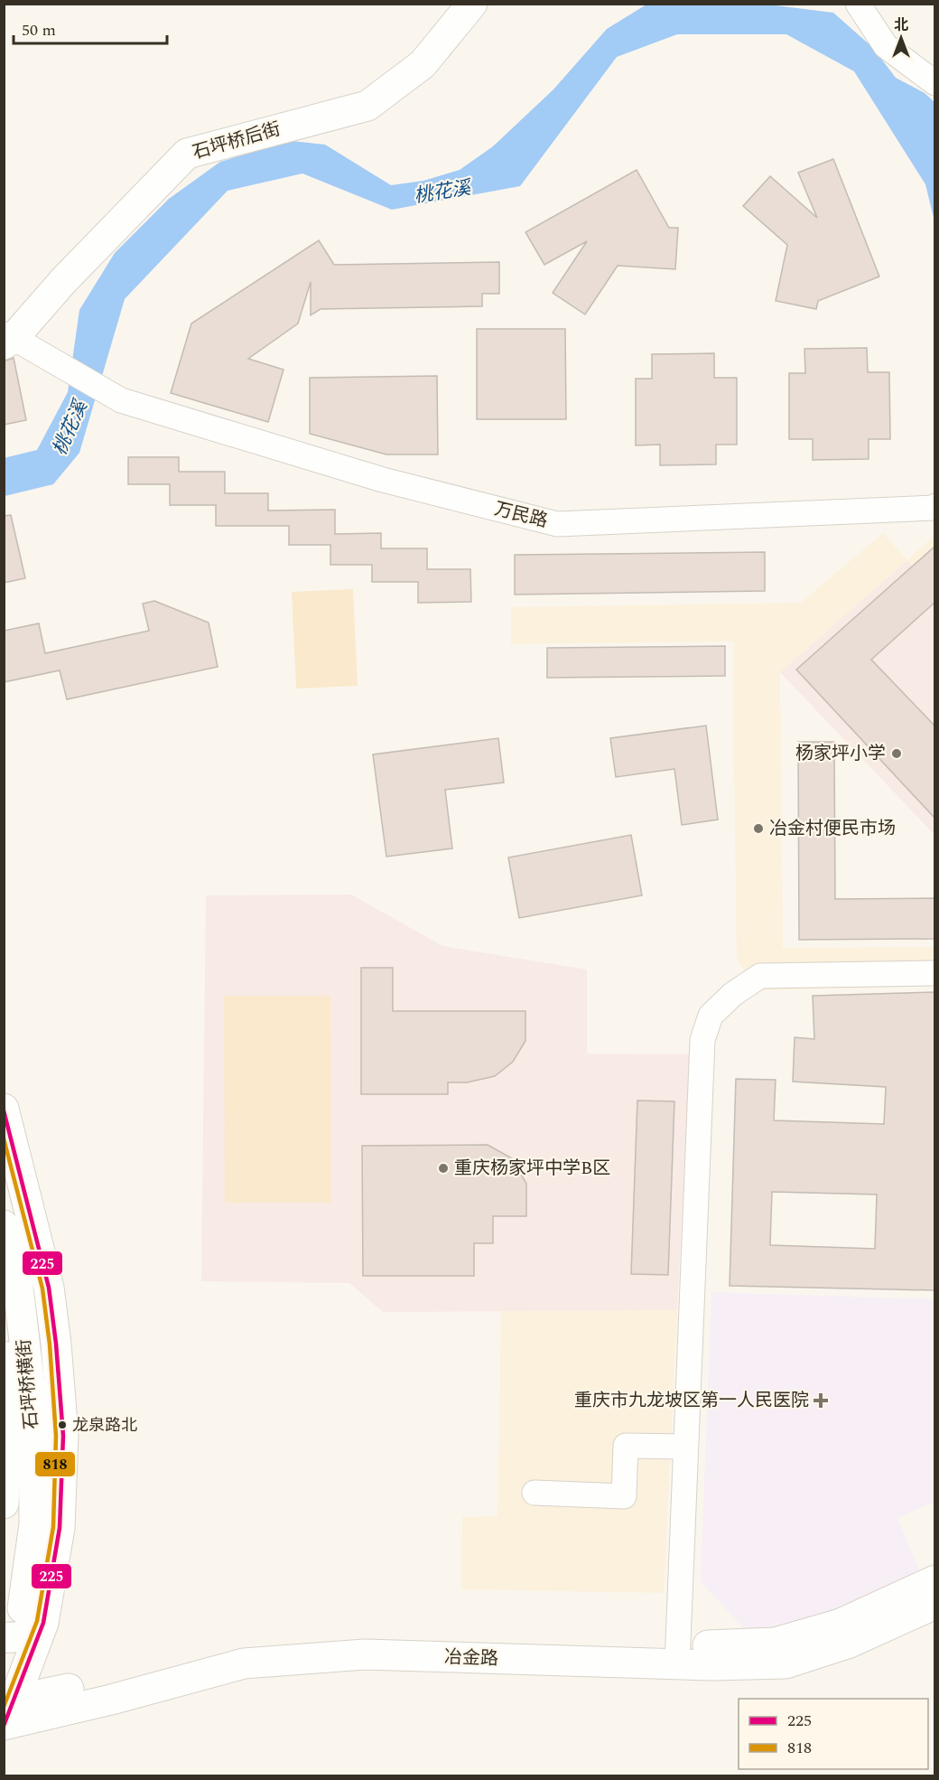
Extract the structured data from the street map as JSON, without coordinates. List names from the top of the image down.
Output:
{
  "streets": {
    "main road": ["石坪桥后街", "石坪桥横街", "冶金路"],
    "street": ["万民路"]
  },
  "crossings": [
    ["石坪桥后街", "万民路"]
  ],
  "water": ["桃花溪"],
  "places": {
    "other": [
      "杨家坪小学",
      "冶金村便民市场",
      "重庆杨家坪中学B区",
      "龙泉路北"
    ],
    "health": ["重庆市九龙坡区第一人民医院"]
  },
  "lines": ["transit line 225", "transit line 818"],
  "legend": ["225", "818"],
  "scale_bar": "50 m",
  "north": "top"
}
